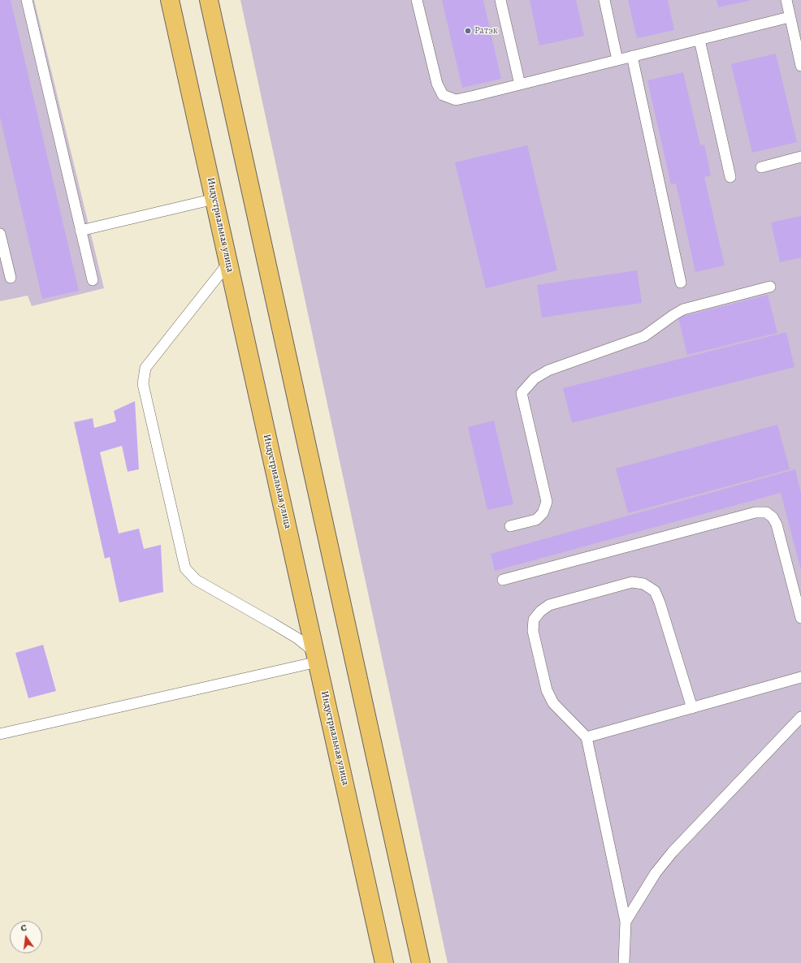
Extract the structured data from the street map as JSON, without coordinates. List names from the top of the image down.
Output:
{
  "streets": {
    "main road": ["Индустриальная улица"]
  },
  "places": ["Ратэк"],
  "north": "top"
}
